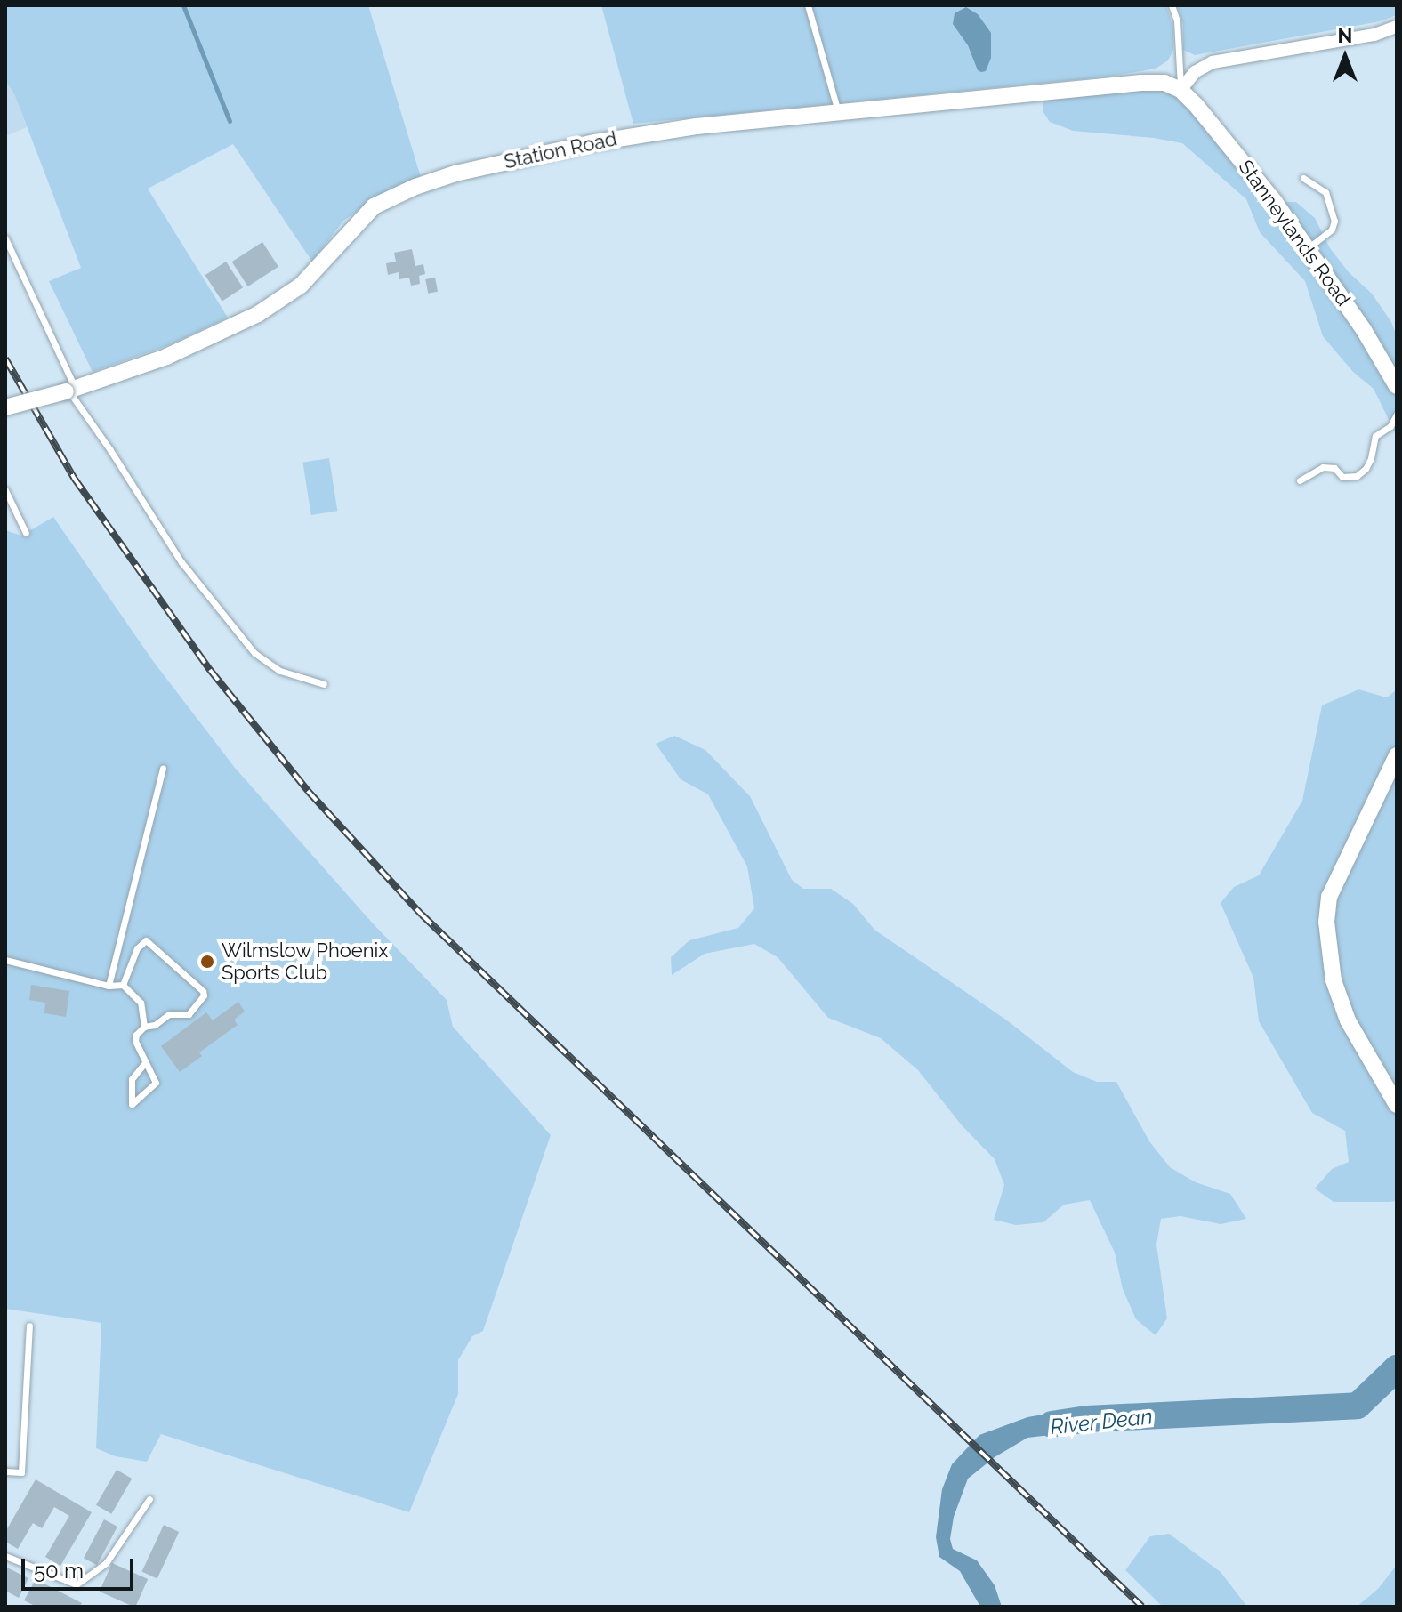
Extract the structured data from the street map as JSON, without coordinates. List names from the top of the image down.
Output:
{
  "streets": {
    "street": ["Station Road", "Stanneylands Road"]
  },
  "crossings": [
    ["Station Road", "Stanneylands Road"]
  ],
  "water": ["River Dean"],
  "places": ["Wilmslow Phoenix Sports Club"],
  "scale_bar": "50 m",
  "north": "top"
}
